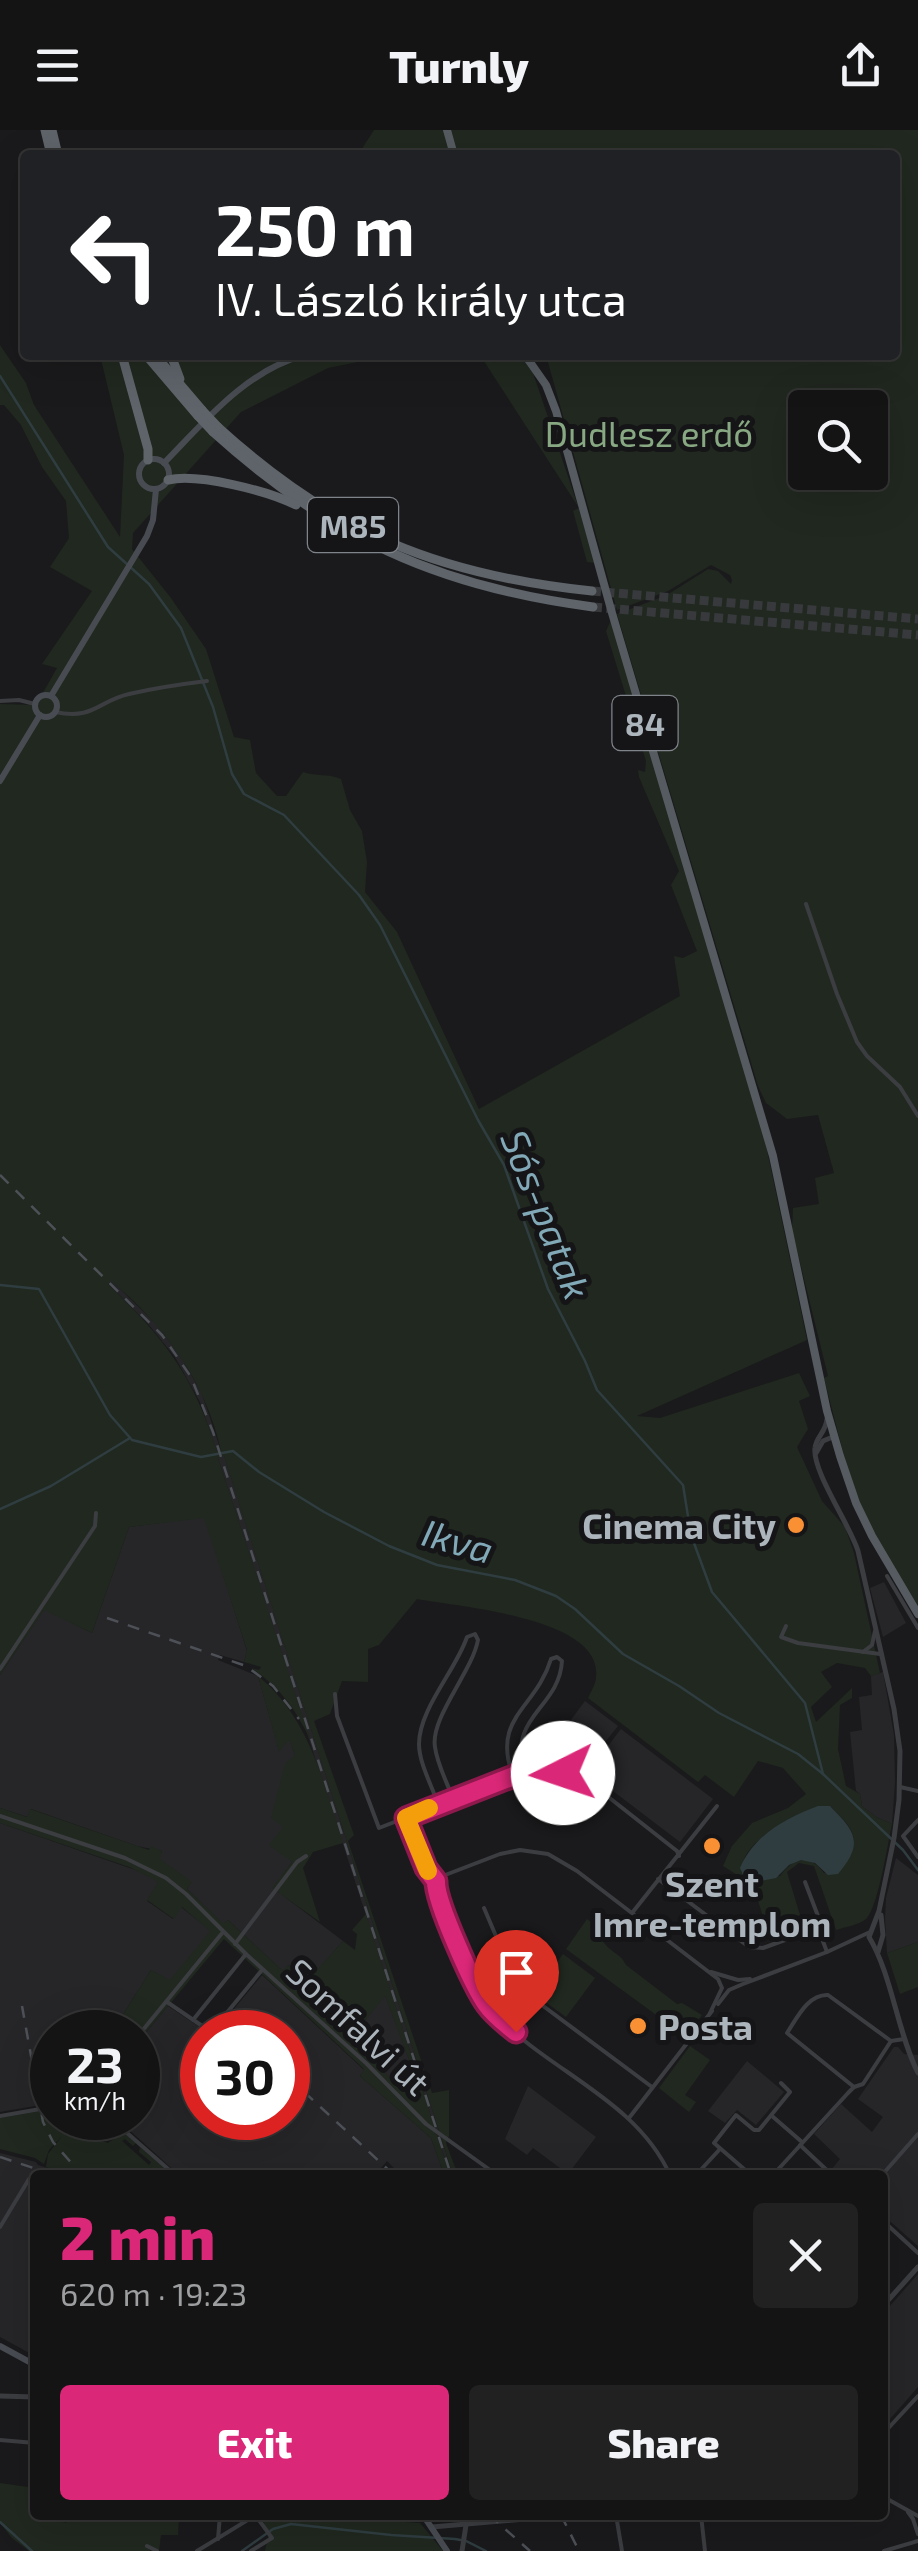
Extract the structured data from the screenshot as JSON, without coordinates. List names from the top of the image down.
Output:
{
  "streets": {
    "highway": ["M85"],
    "main road": ["84"],
    "street": ["Somfalvi út"]
  },
  "water": ["Sós-patak", "Ikva"],
  "parks": ["Dudlesz erdő"],
  "places": ["Cinema City", "Szent Imre-templom", "Posta"],
  "page": {
    "header": "Turnly",
    "turn": ["250 m", "IV. László király utca"],
    "speed": "23 km/h",
    "limit": "30",
    "heading": ["2 min", "620 m · 19:23"],
    "buttons": ["Exit", "Share"]
  }
}
